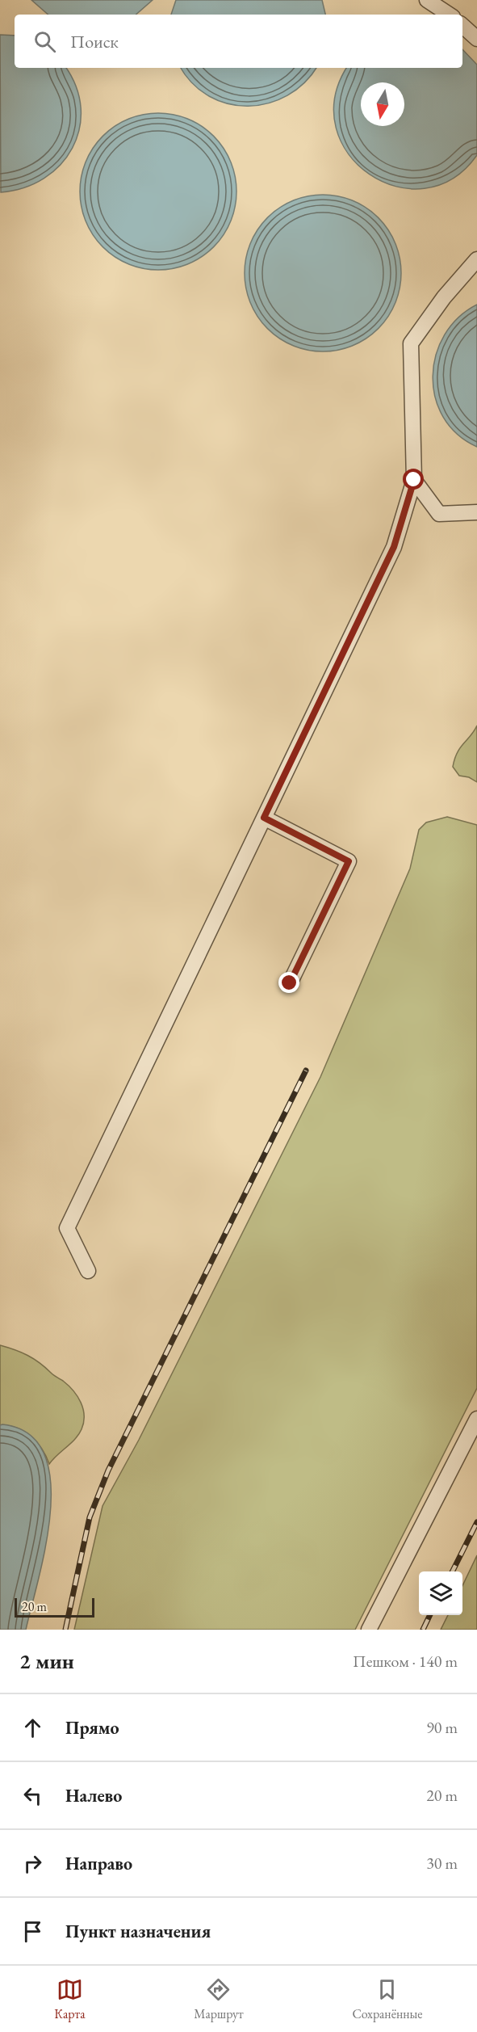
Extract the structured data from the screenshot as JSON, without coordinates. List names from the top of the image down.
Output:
{
  "scale_bar": "20 m",
  "north": "bottom",
  "page": {
    "search": "Поиск",
    "scale": "20 m",
    "heading": ["2 мин", "Пешком · 140 m"],
    "list": [
      ["Прямо", "90 m"],
      ["Налево", "20 m"],
      ["Направо", "30 m"],
      "Пункт назначения"
    ],
    "nav": ["Карта", "Маршрут", "Сохранённые"]
  }
}
